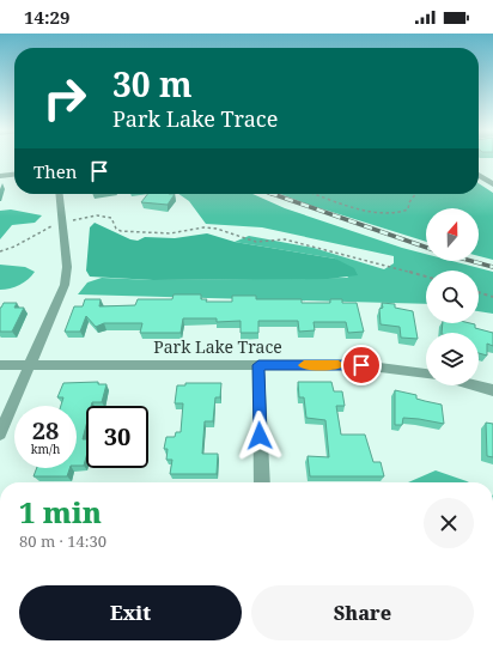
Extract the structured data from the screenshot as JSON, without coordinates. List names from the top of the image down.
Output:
{
  "streets": {
    "street": ["Park Lake Trace"]
  },
  "north": "top",
  "page": {
    "status": "14:29",
    "turn": ["30 m", "Park Lake Trace"],
    "then": "Then",
    "speed": "28 km/h",
    "limit": "30",
    "heading": ["1 min", "80 m · 14:30"],
    "buttons": ["Exit", "Share"]
  }
}
